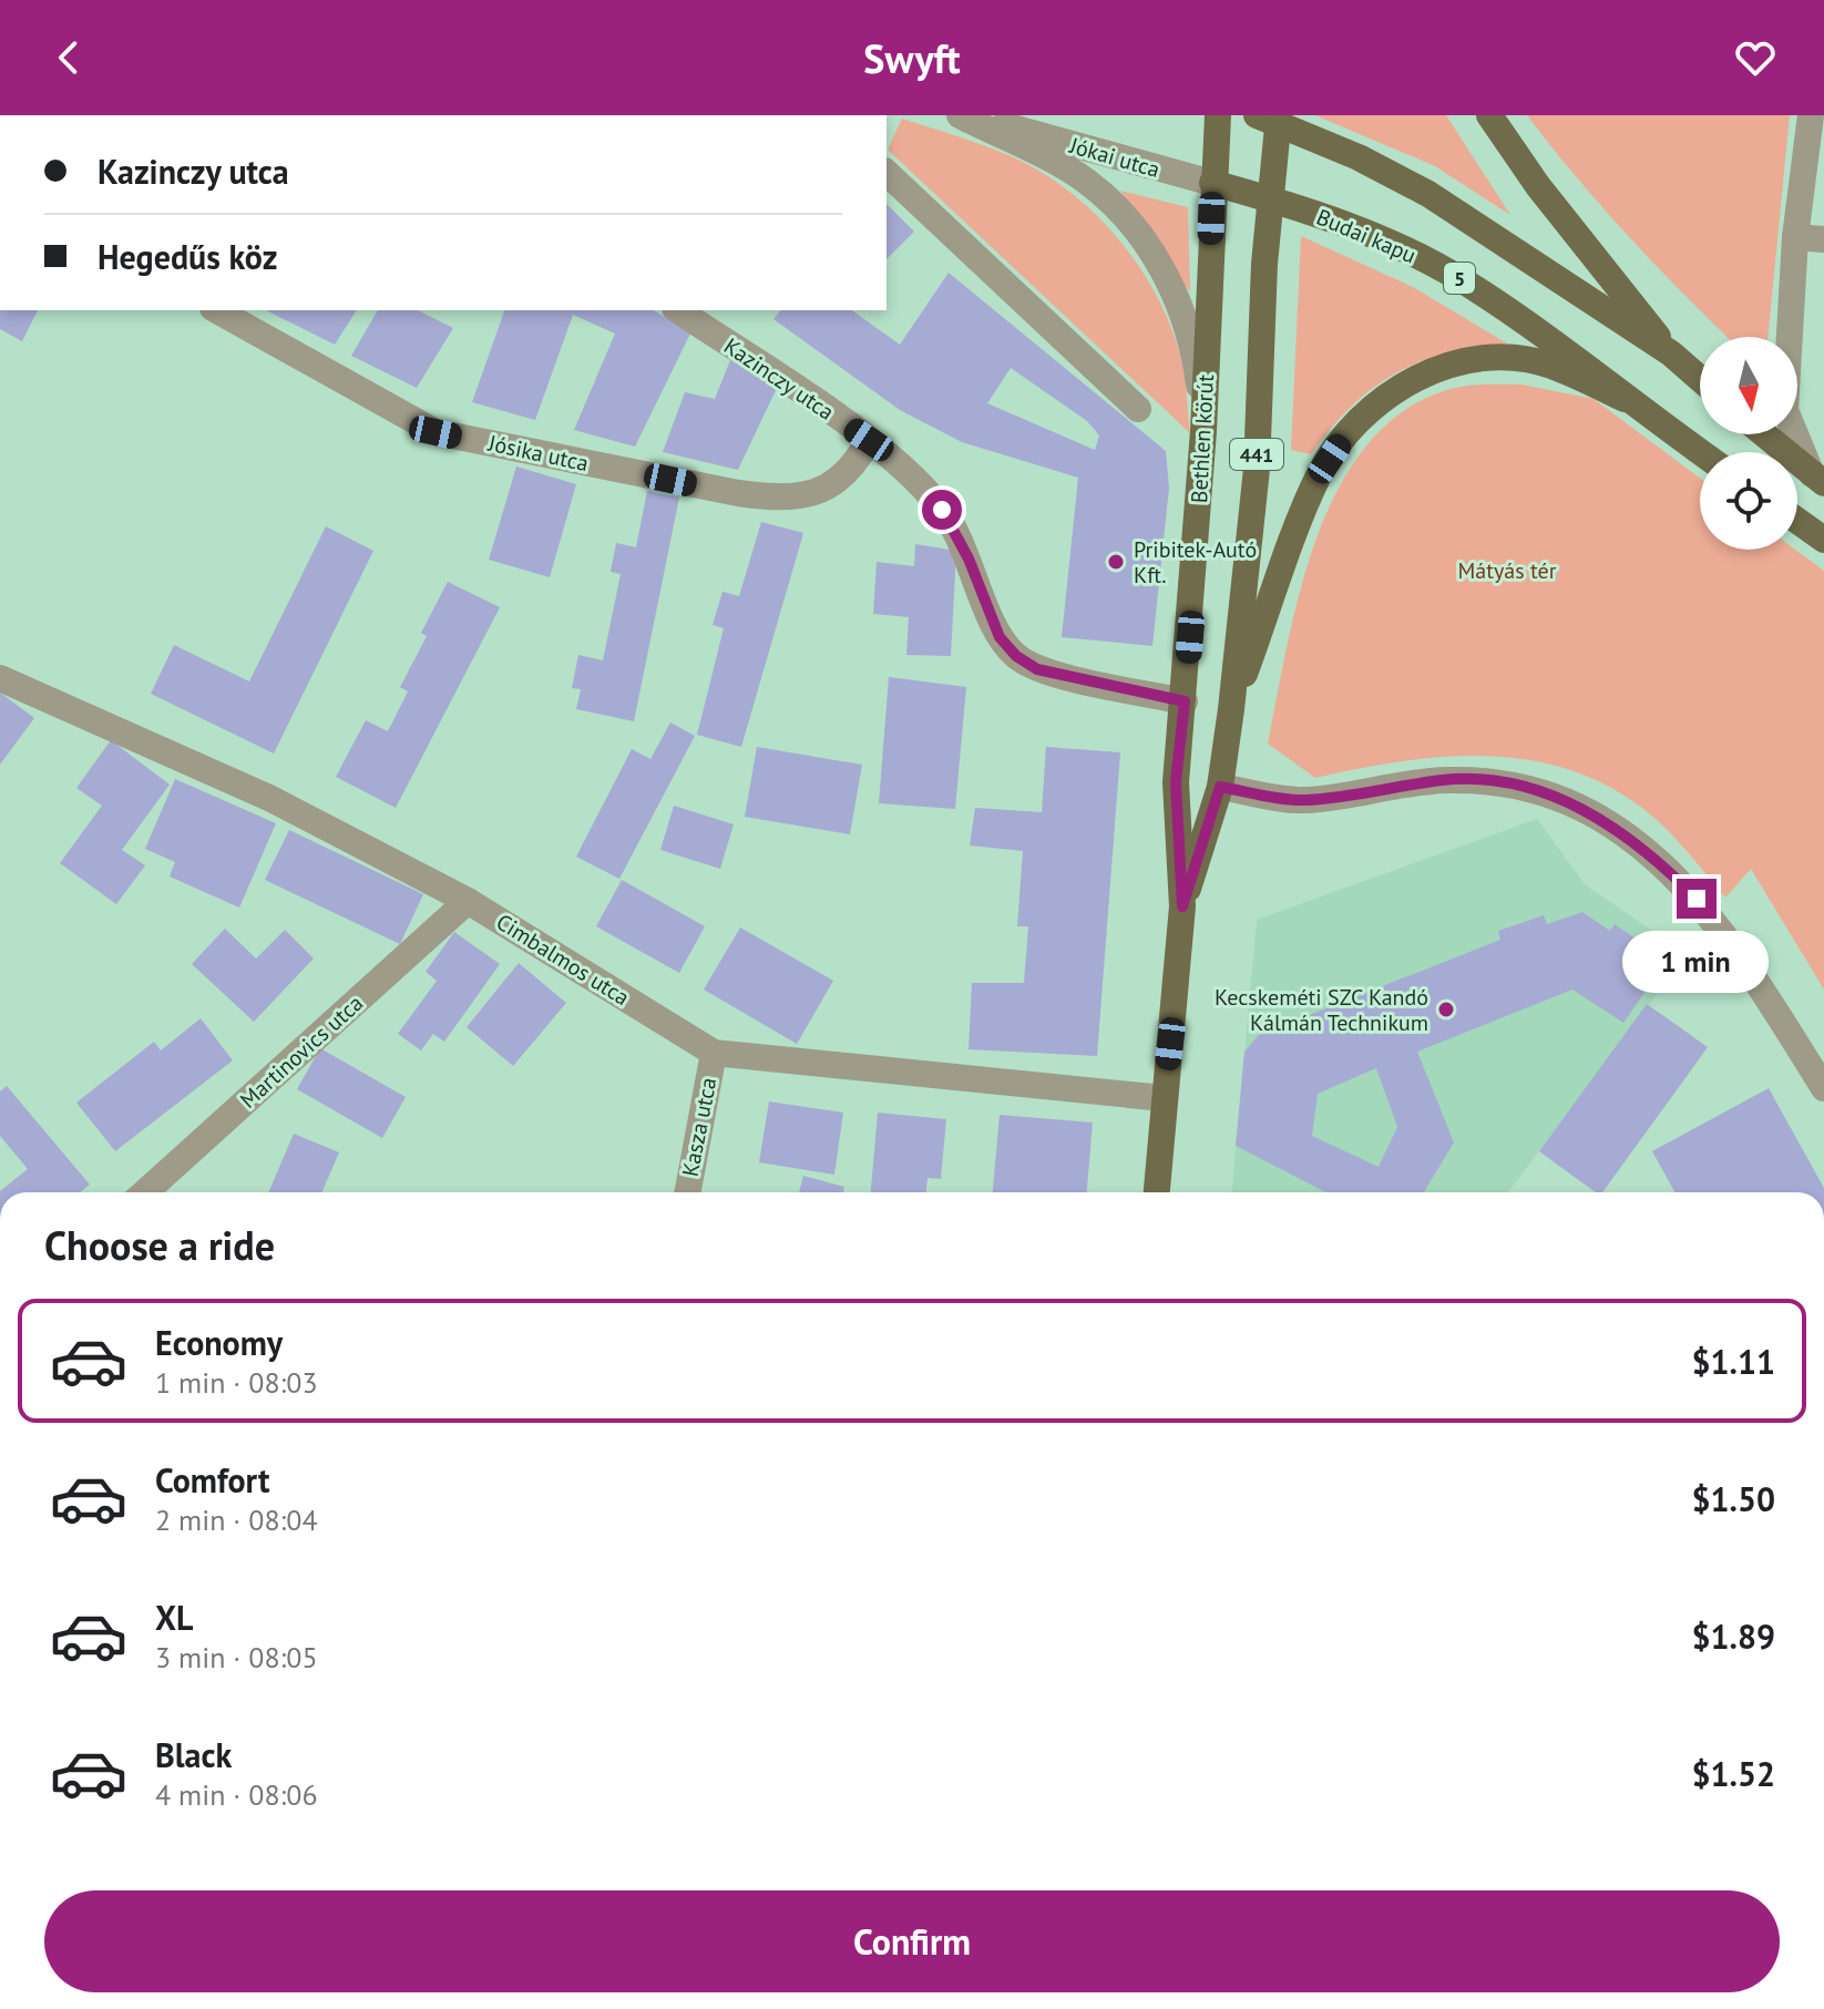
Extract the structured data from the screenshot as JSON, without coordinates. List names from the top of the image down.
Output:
{
  "streets": {
    "main road": [
      "Budai kapu",
      "5",
      "Bethlen körút",
      "441"
    ],
    "street": [
      "Jókai utca",
      "Kazinczy utca",
      "Jósika utca",
      "Cimbalmos utca",
      "Martinovics utca",
      "Kasza utca"
    ]
  },
  "crossings": [
    ["Jókai utca", "5"],
    ["Jókai utca", "Bethlen körút"],
    ["Budai kapu", "5"],
    ["Budai kapu", "Bethlen körút"],
    ["5", "Bethlen körút"],
    ["Kazinczy utca", "Bethlen körút"],
    ["Kazinczy utca", "Jósika utca"],
    ["Bethlen körút", "Cimbalmos utca"],
    ["Cimbalmos utca", "Martinovics utca"],
    ["Cimbalmos utca", "Kasza utca"]
  ],
  "parks": ["Mátyás tér"],
  "places": ["Pribitek-Autó Kft.", "Kecskeméti SZC Kandó Kálmán Technikum"],
  "north": "bottom",
  "page": {
    "header": "Swyft",
    "banner": ["Kazinczy utca", "Hegedűs köz"],
    "bubble": "1 min",
    "heading": "Choose a ride",
    "list": [
      {
        "name": "Economy",
        "note": "1 min · 08:03",
        "value": "$1.11"
      },
      {
        "name": "Comfort",
        "note": "2 min · 08:04",
        "value": "$1.50"
      },
      {
        "name": "XL",
        "note": "3 min · 08:05",
        "value": "$1.89"
      },
      {
        "name": "Black",
        "note": "4 min · 08:06",
        "value": "$1.52"
      }
    ],
    "buttons": "Confirm"
  }
}
